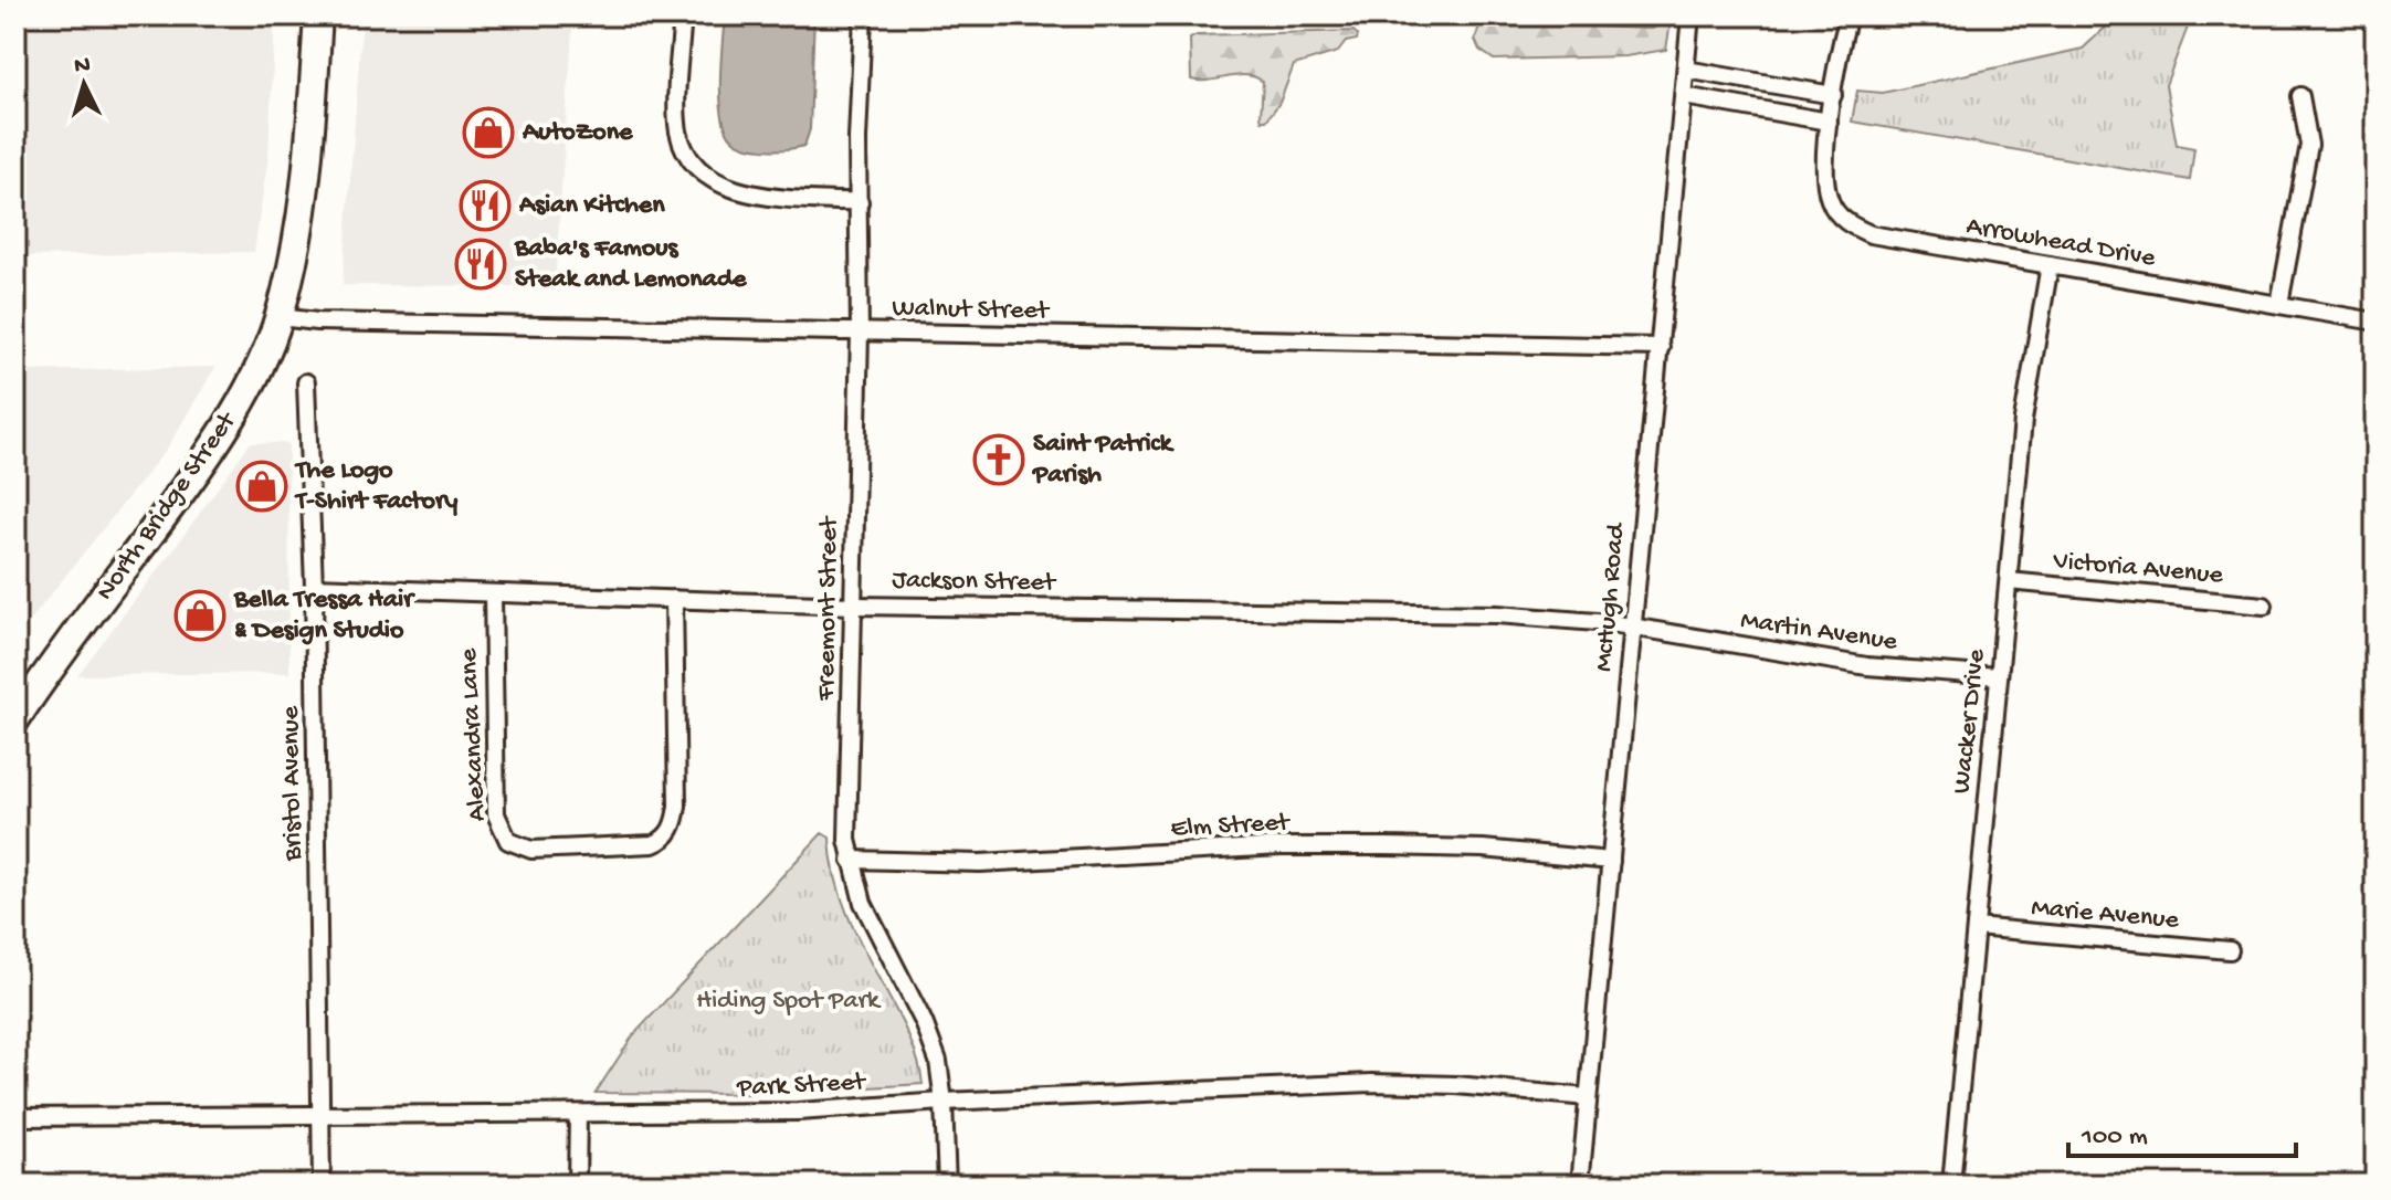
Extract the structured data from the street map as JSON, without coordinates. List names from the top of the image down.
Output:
{
  "streets": {
    "highway": ["North Bridge Street"],
    "street": [
      "Arrowhead Drive",
      "Walnut Street",
      "Victoria Avenue",
      "Jackson Street",
      "McHugh Road",
      "Freemont Street",
      "Martin Avenue",
      "Wacker Drive",
      "Alexandra Lane",
      "Bristol Avenue",
      "Elm Street",
      "Marie Avenue",
      "Park Street"
    ]
  },
  "crossings": [
    ["Arrowhead Drive", "Wacker Drive"],
    ["Walnut Street", "North Bridge Street"],
    ["Walnut Street", "McHugh Road"],
    ["Walnut Street", "Freemont Street"],
    ["Victoria Avenue", "Wacker Drive"],
    ["Jackson Street", "McHugh Road"],
    ["Jackson Street", "Freemont Street"],
    ["Jackson Street", "Martin Avenue"],
    ["Jackson Street", "Alexandra Lane"],
    ["Jackson Street", "Bristol Avenue"],
    ["McHugh Road", "Martin Avenue"],
    ["McHugh Road", "Elm Street"],
    ["McHugh Road", "Park Street"],
    ["Freemont Street", "Elm Street"],
    ["Freemont Street", "Park Street"],
    ["Martin Avenue", "Wacker Drive"],
    ["Wacker Drive", "Marie Avenue"],
    ["Bristol Avenue", "Park Street"]
  ],
  "parks": ["Hiding Spot Park"],
  "places": {
    "shop": ["AutoZone", "The Logo T-Shirt Factory", "Bella Tressa Hair & Design Studio"],
    "restaurant": ["Asian Kitchen", "Baba's Famous Steak and Lemonade"],
    "church": ["Saint Patrick Parish"]
  },
  "scale_bar": "100 m",
  "north": "top"
}
